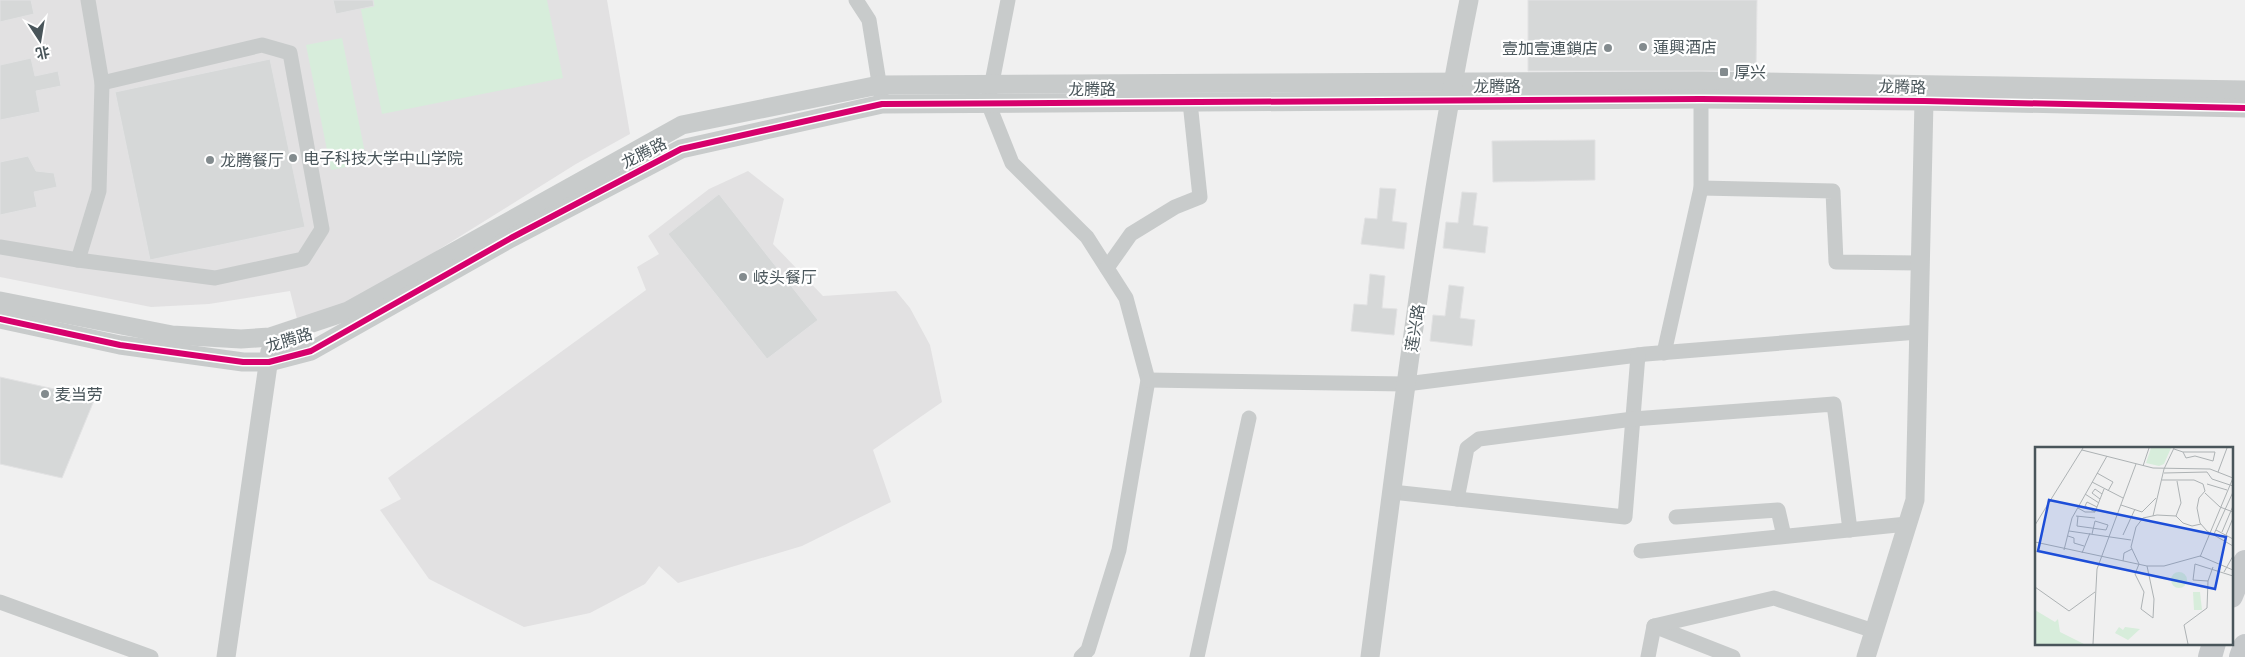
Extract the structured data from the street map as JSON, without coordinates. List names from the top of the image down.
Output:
{
  "streets": {
    "street": ["龙腾路", "莲兴路"]
  },
  "crossings": [
    ["龙腾路", "莲兴路"]
  ],
  "places": {
    "other": [
      "蓮興酒店",
      "壹加壹連鎖店",
      "电子科技大学中山学院",
      "龙腾餐厅",
      "岐头餐厅",
      "麦当劳"
    ],
    "transit": ["厚兴"]
  },
  "north": "bottom"
}
